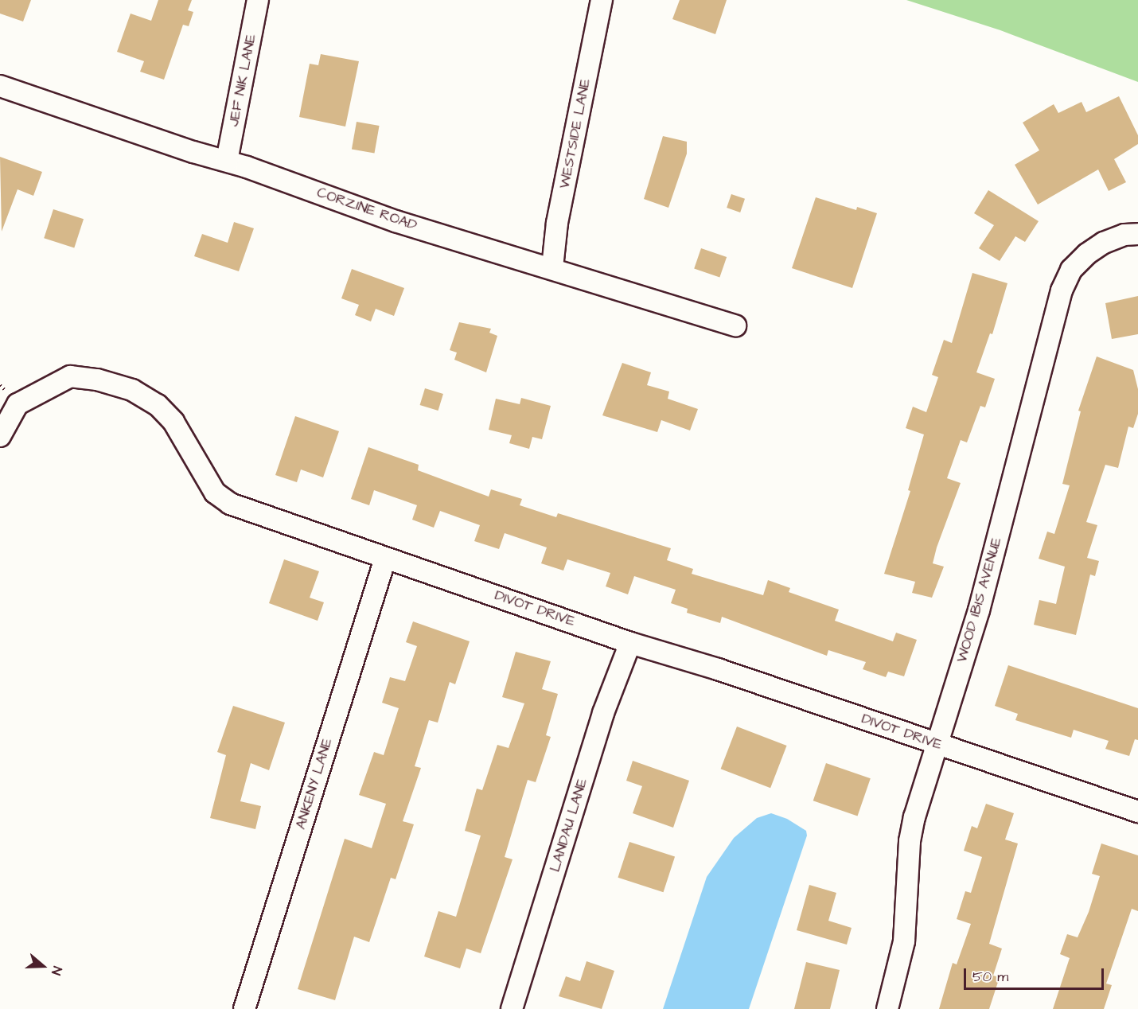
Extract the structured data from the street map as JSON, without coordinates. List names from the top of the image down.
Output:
{
  "streets": {
    "street": [
      "JEF NIK LANE",
      "WESTSIDE LANE",
      "CORZINE ROAD",
      "WOOD IBIS AVENUE",
      "DIVOT DRIVE",
      "ANKENY LANE",
      "LANDAU LANE"
    ]
  },
  "crossings": [
    ["JEF NIK LANE", "CORZINE ROAD"],
    ["WESTSIDE LANE", "CORZINE ROAD"],
    ["WOOD IBIS AVENUE", "DIVOT DRIVE"],
    ["DIVOT DRIVE", "ANKENY LANE"],
    ["DIVOT DRIVE", "LANDAU LANE"]
  ],
  "scale_bar": "50 m",
  "north": "right"
}
